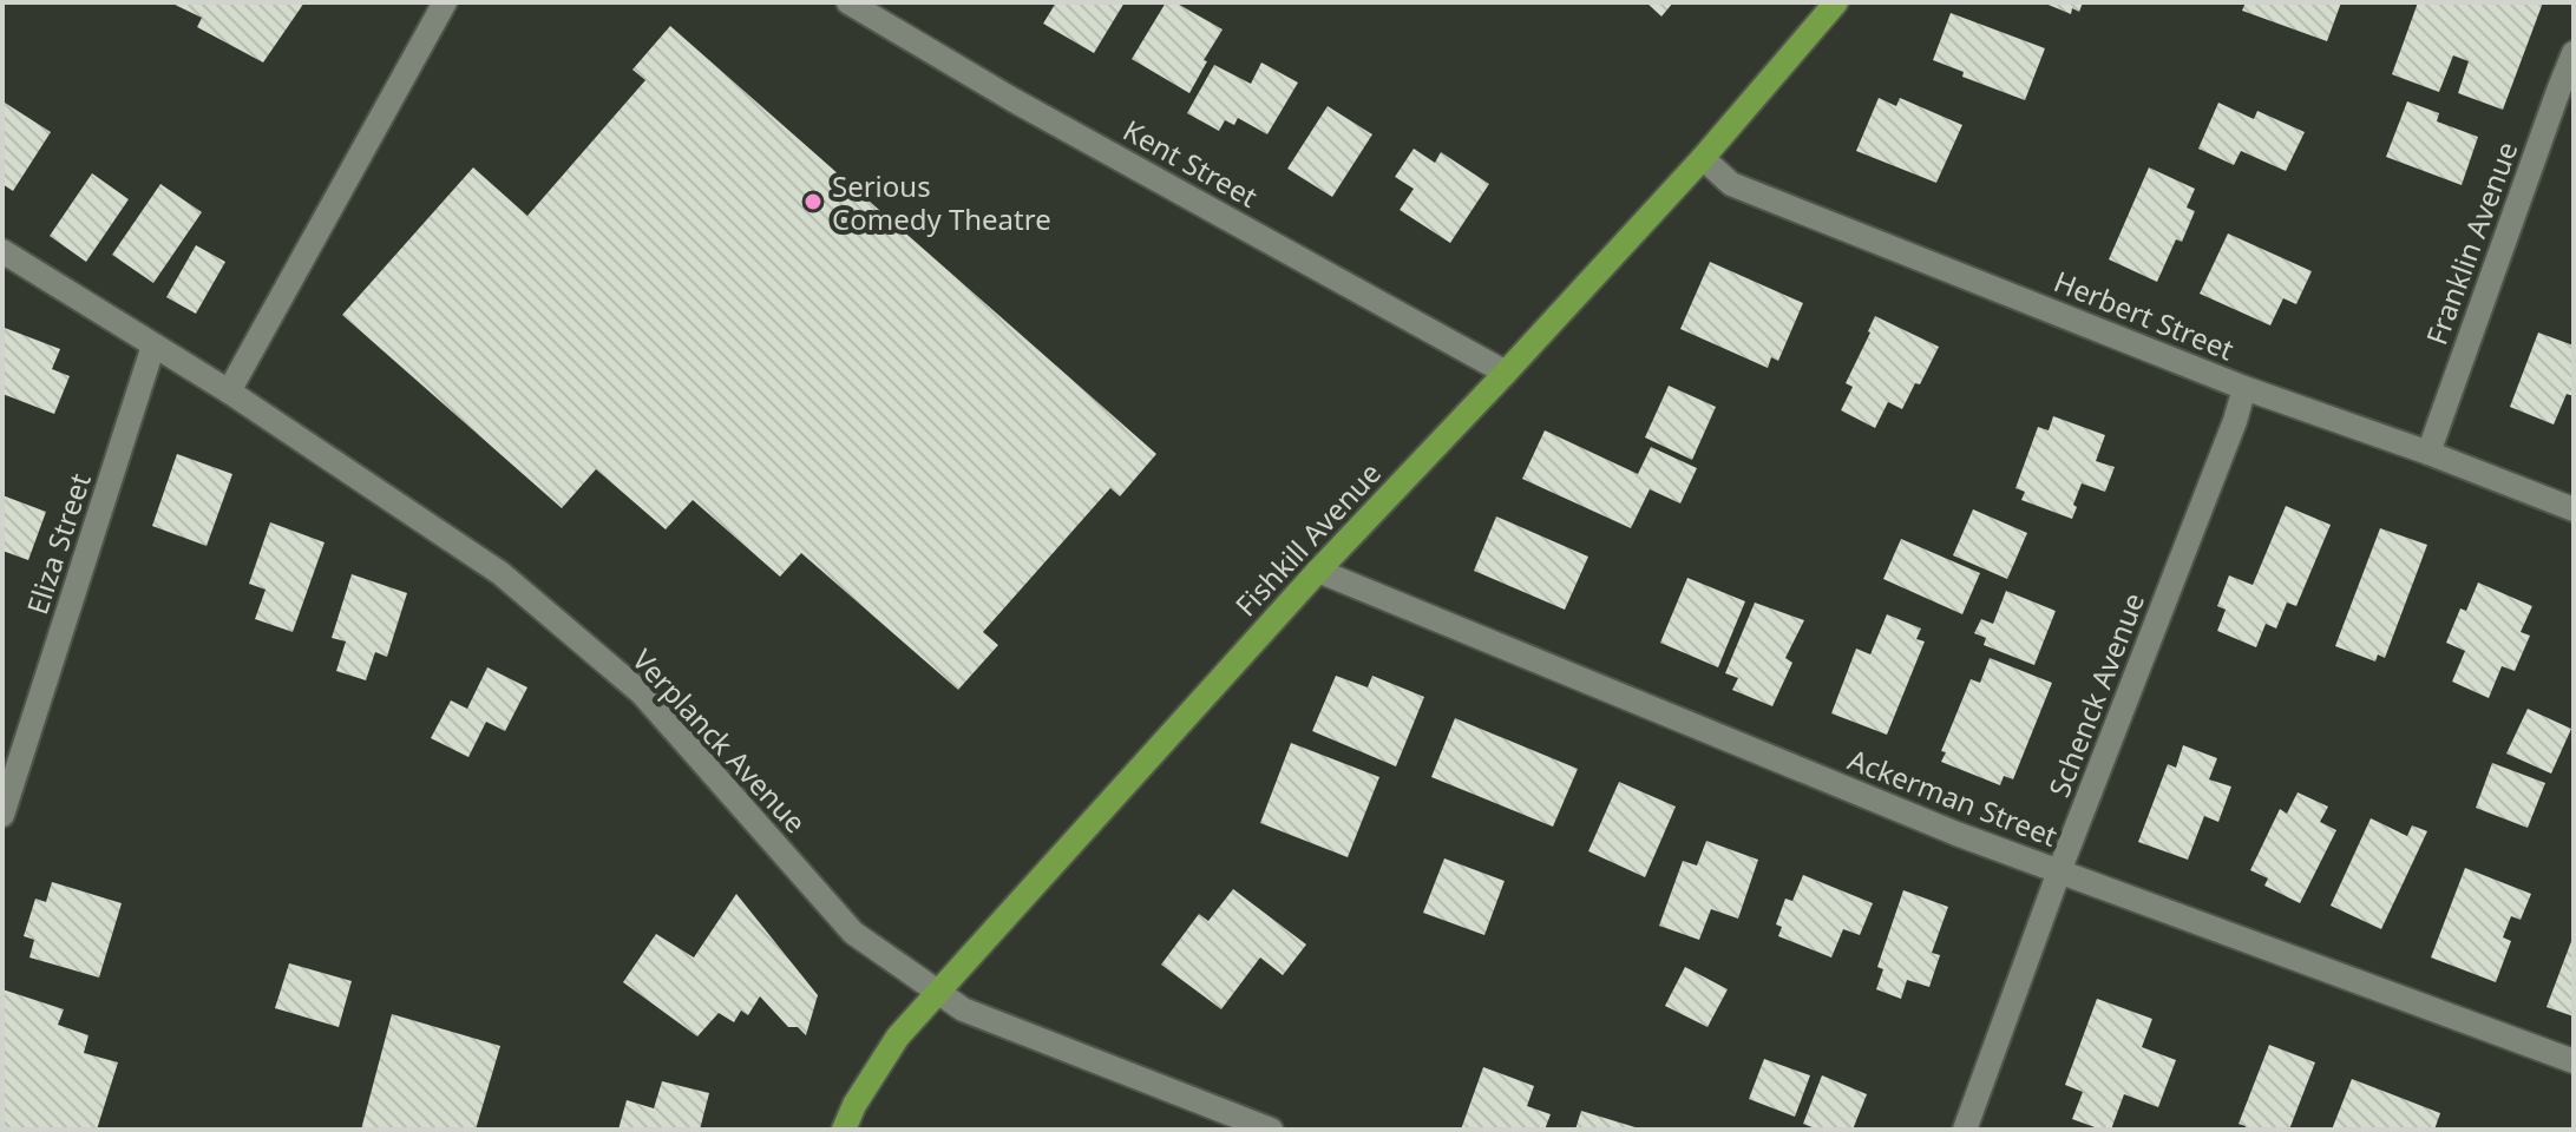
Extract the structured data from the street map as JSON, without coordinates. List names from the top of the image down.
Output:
{
  "streets": {
    "main road": ["Fishkill Avenue"],
    "street": [
      "Kent Street",
      "Franklin Avenue",
      "Herbert Street",
      "Eliza Street",
      "Schenck Avenue",
      "Verplanck Avenue",
      "Ackerman Street"
    ]
  },
  "crossings": [
    ["Kent Street", "Fishkill Avenue"],
    ["Franklin Avenue", "Herbert Street"],
    ["Herbert Street", "Fishkill Avenue"],
    ["Herbert Street", "Schenck Avenue"],
    ["Fishkill Avenue", "Verplanck Avenue"],
    ["Fishkill Avenue", "Ackerman Street"],
    ["Eliza Street", "Verplanck Avenue"],
    ["Schenck Avenue", "Ackerman Street"]
  ],
  "places": ["Serious Comedy Theatre"]
}
